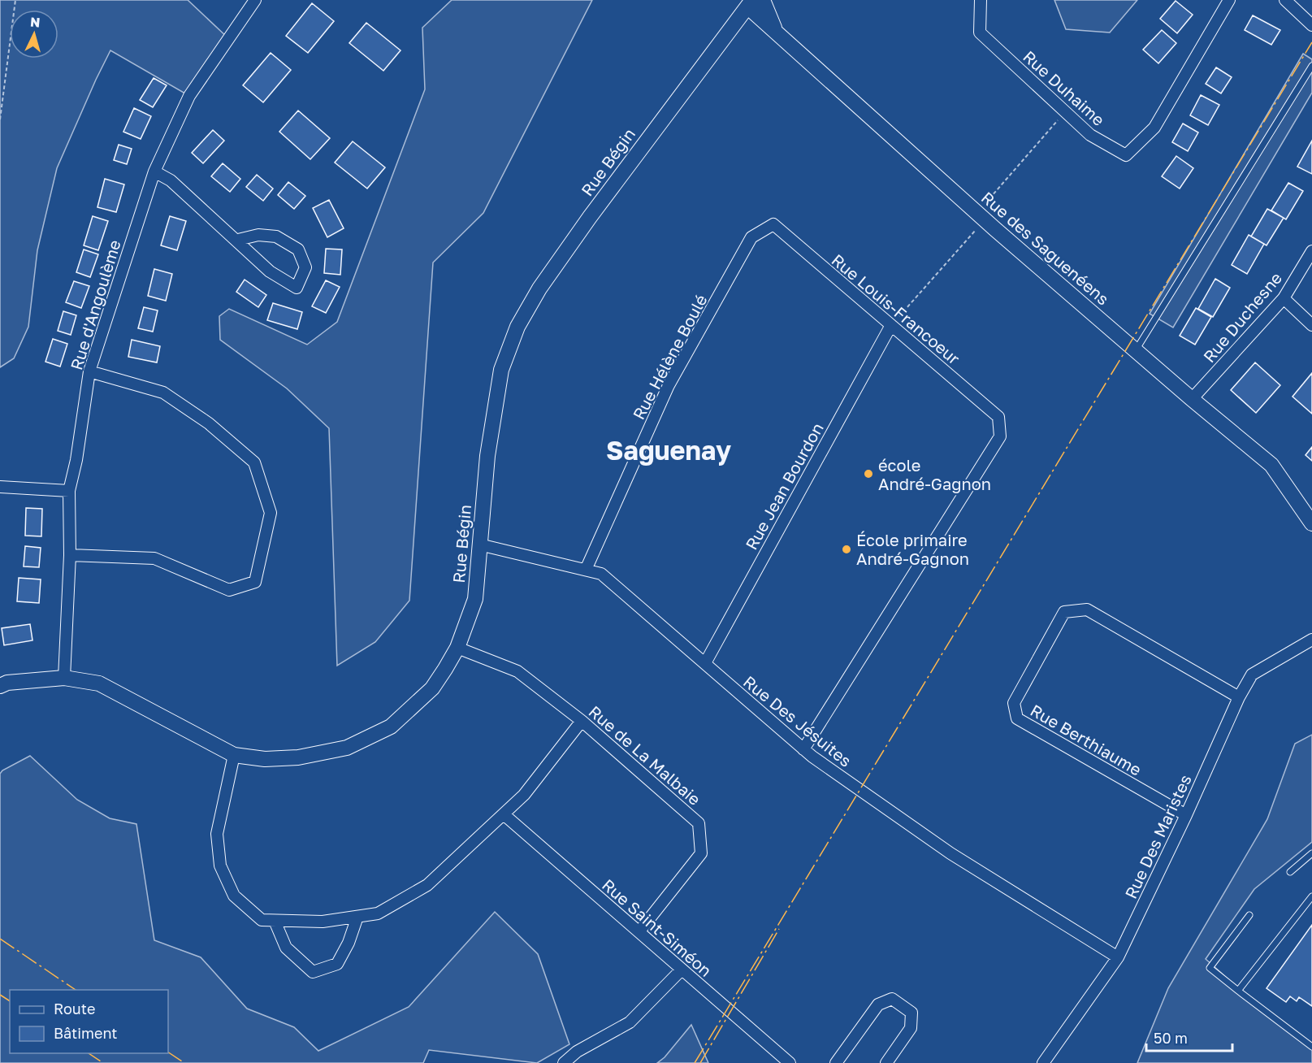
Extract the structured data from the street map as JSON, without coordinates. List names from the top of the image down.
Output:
{
  "streets": {
    "street": [
      "Rue Duhaime",
      "Rue Bégin",
      "Rue des Saguenéens",
      "Rue d'Angoulème",
      "Rue Louis-Francoeur",
      "Rue Duchesne",
      "Rue Hélène Boulé",
      "Rue Jean Bourdon",
      "Rue Des Jésuites",
      "Rue Berthiaume",
      "Rue de La Malbaie",
      "Rue Des Maristes",
      "Rue Saint-Siméon"
    ]
  },
  "crossings": [
    ["Rue Bégin", "Rue des Saguenéens"],
    ["Rue Bégin", "Rue d'Angoulème"],
    ["Rue Bégin", "Rue Des Jésuites"],
    ["Rue Bégin", "Rue de La Malbaie"],
    ["Rue des Saguenéens", "Rue Duchesne"],
    ["Rue Louis-Francoeur", "Rue Hélène Boulé"],
    ["Rue Louis-Francoeur", "Rue Jean Bourdon"],
    ["Rue Louis-Francoeur", "Rue Des Jésuites"],
    ["Rue Hélène Boulé", "Rue Des Jésuites"],
    ["Rue Jean Bourdon", "Rue Des Jésuites"],
    ["Rue Des Jésuites", "Rue Des Maristes"],
    ["Rue Berthiaume", "Rue Des Maristes"],
    ["Rue de La Malbaie", "Rue Saint-Siméon"]
  ],
  "districts": ["Saguenay"],
  "places": ["école André-Gagnon", "École primaire André-Gagnon"],
  "legend": ["Route", "Bâtiment"],
  "scale_bar": "50 m",
  "north": "top"
}
